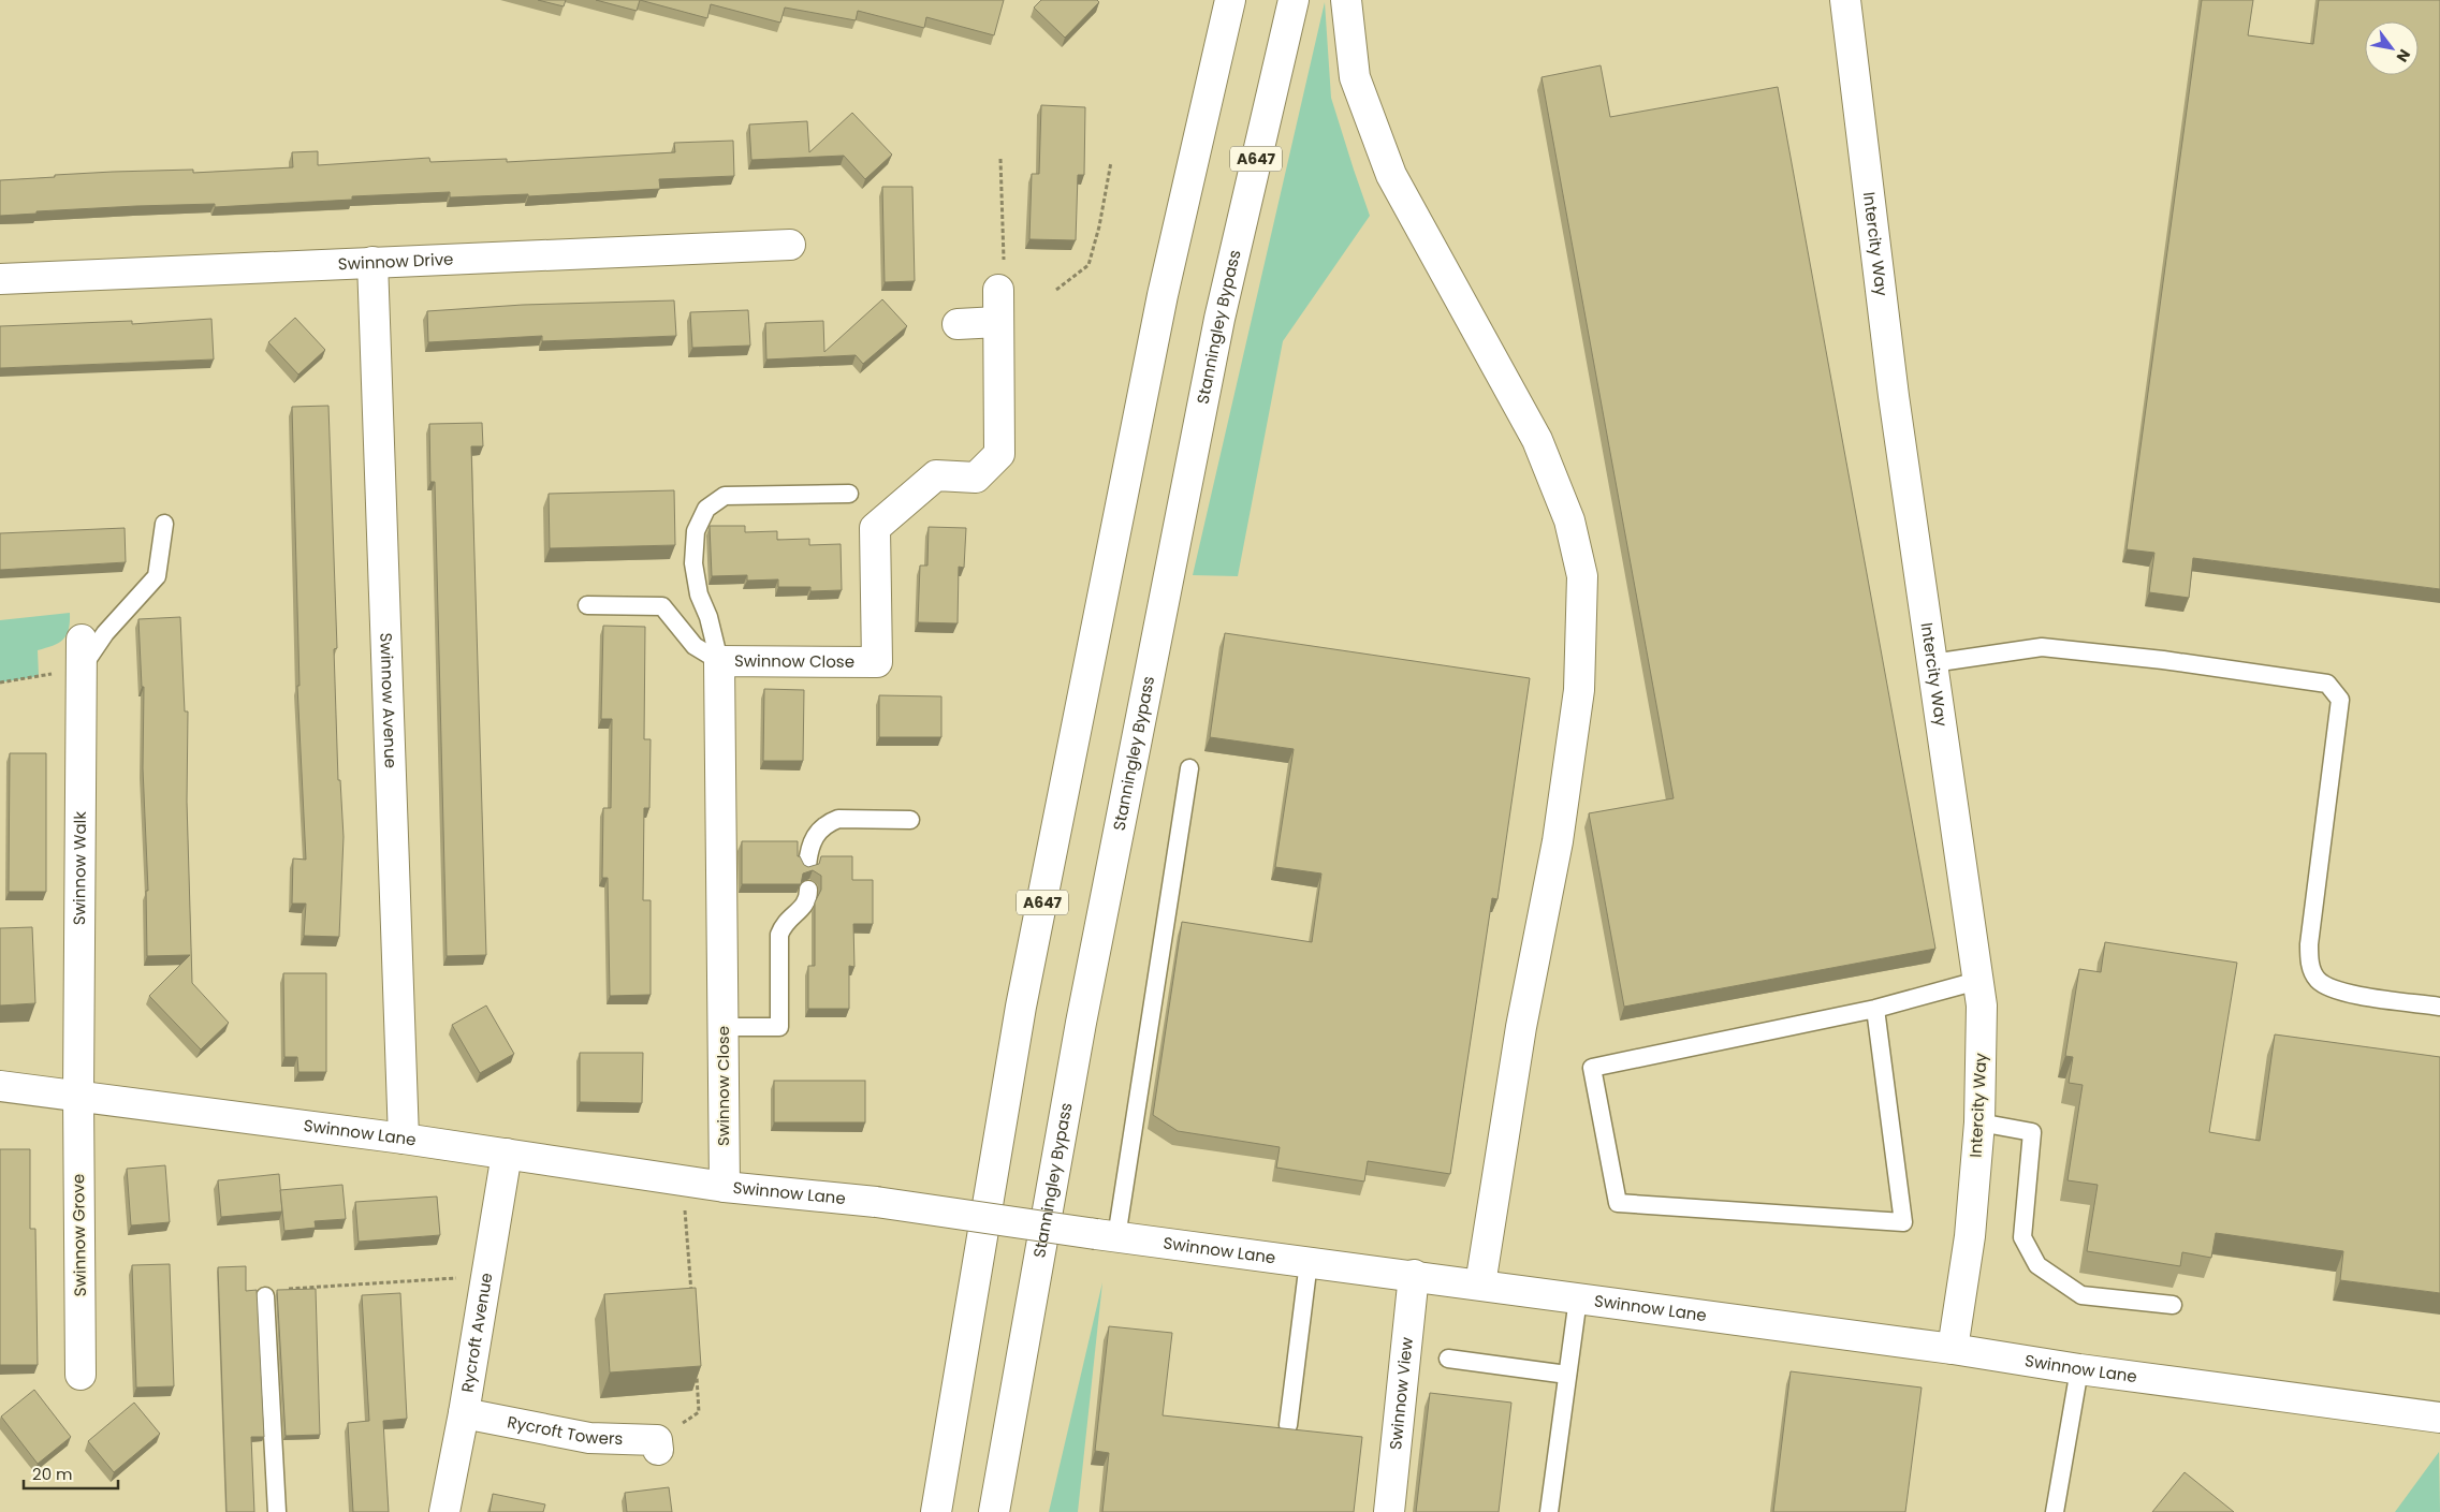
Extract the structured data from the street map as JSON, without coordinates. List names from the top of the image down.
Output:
{
  "streets": {
    "main road": [
      "A647",
      "Intercity Way",
      "Swinnow Drive",
      "Stanningley Bypass",
      "Swinnow Close",
      "Swinnow Avenue",
      "Swinnow Walk",
      "Swinnow Lane",
      "Swinnow Grove",
      "Rycroft Avenue",
      "Swinnow View",
      "Rycroft Towers"
    ]
  },
  "crossings": [
    ["Intercity Way", "Swinnow Lane"],
    ["Swinnow Drive", "Swinnow Avenue"],
    ["Swinnow Close", "Swinnow Lane"],
    ["Swinnow Avenue", "Swinnow Lane"],
    ["Swinnow Walk", "Swinnow Lane"],
    ["Swinnow Walk", "Swinnow Grove"],
    ["Swinnow Lane", "Swinnow Grove"],
    ["Swinnow Lane", "Rycroft Avenue"],
    ["Swinnow Lane", "Swinnow View"],
    ["Rycroft Avenue", "Rycroft Towers"]
  ],
  "scale_bar": "20 m",
  "north": "bottom right"
}
